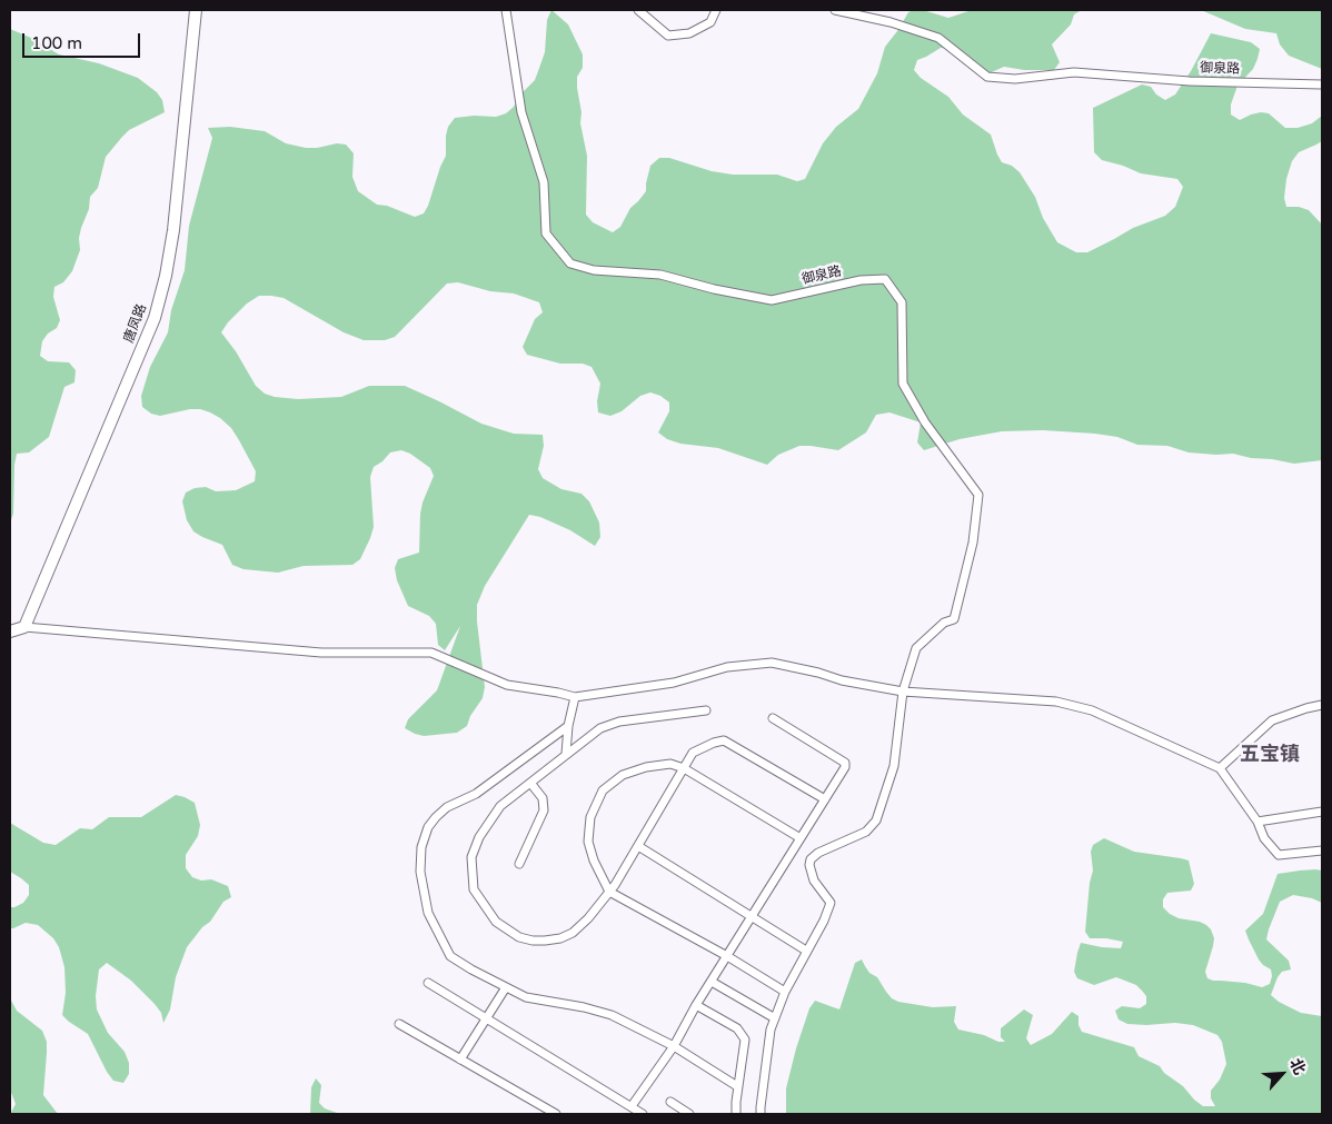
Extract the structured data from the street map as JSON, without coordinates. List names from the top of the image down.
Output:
{
  "streets": {
    "highway": ["唐凤路"],
    "street": ["御泉路"]
  },
  "districts": ["五宝镇"],
  "scale_bar": "100 m",
  "north": "top right"
}
